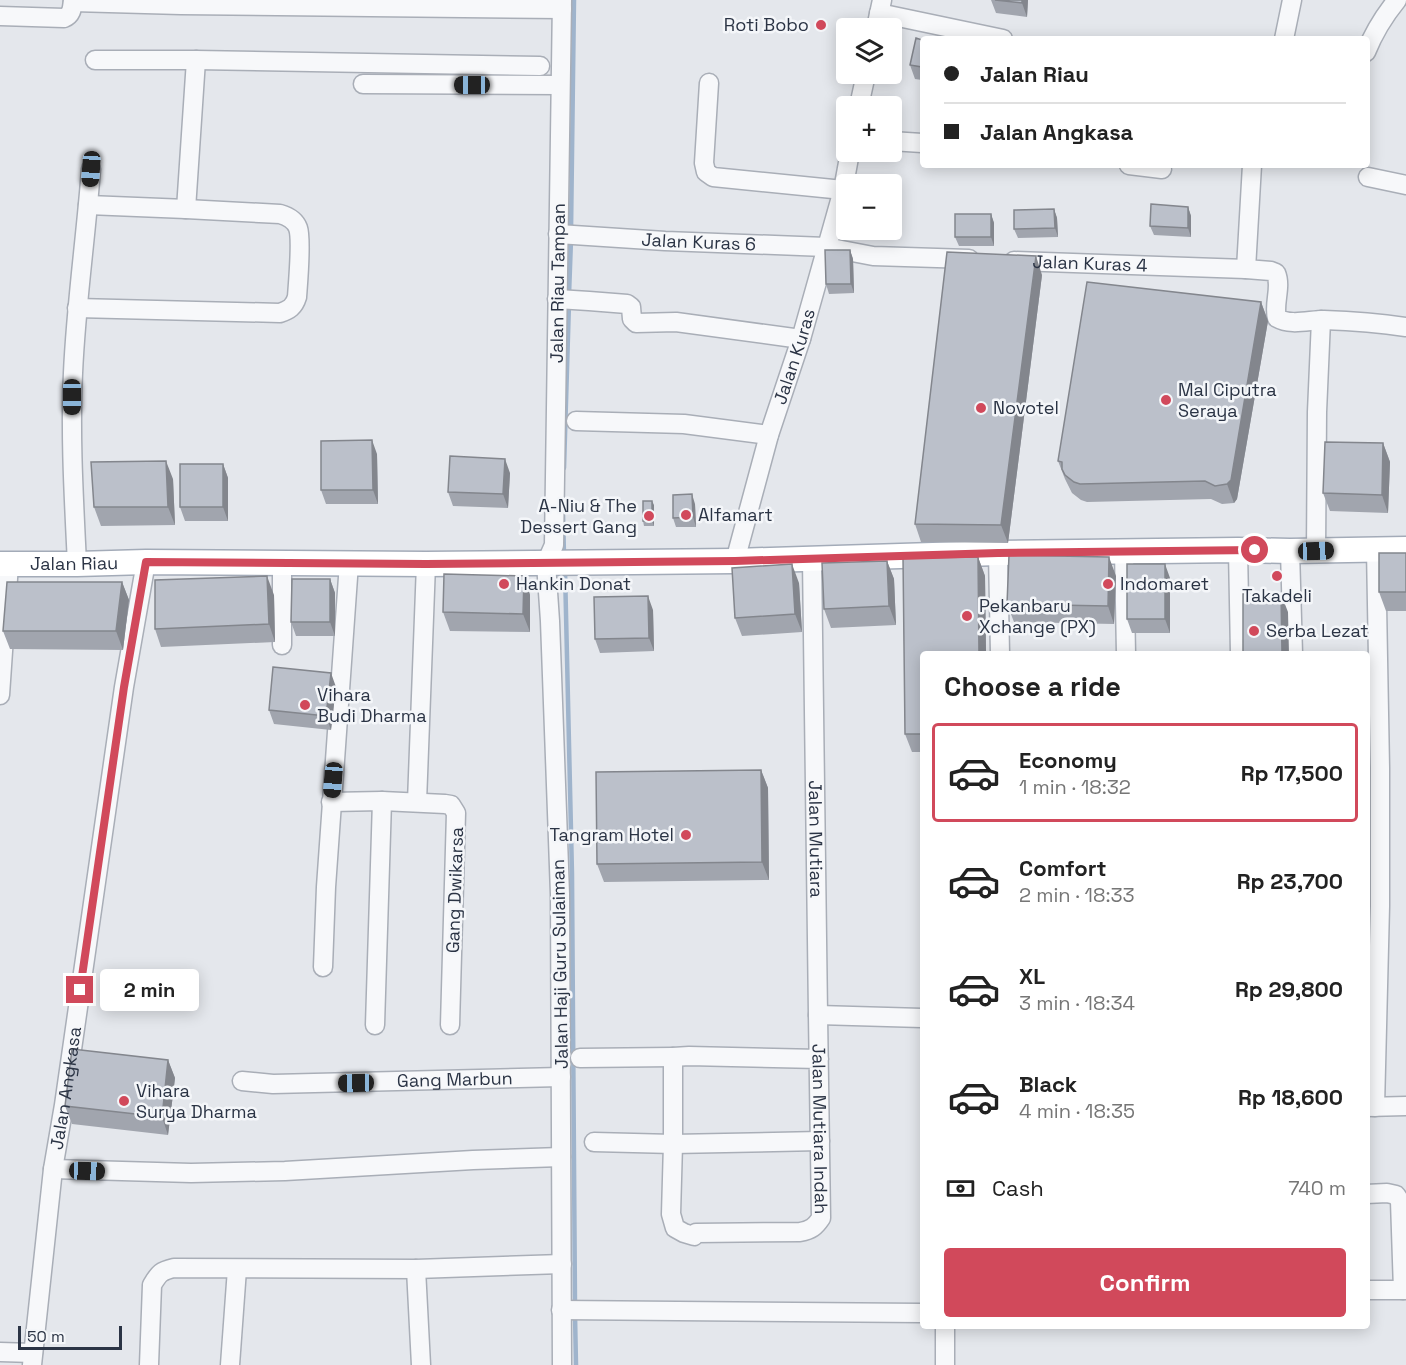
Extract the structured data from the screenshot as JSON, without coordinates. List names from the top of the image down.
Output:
{
  "streets": {
    "main road": ["Jalan Riau"],
    "street": [
      "Jalan Kuras 6",
      "Jalan Kuras 4",
      "Jalan Riau Tampan",
      "Jalan Kuras",
      "Jalan Mutiara",
      "Gang Dwikarsa",
      "Jalan Haji Guru Sulaiman",
      "Gang Marbun",
      "Jalan Angkasa",
      "Jalan Mutiara Indah"
    ]
  },
  "crossings": [
    ["Jalan Kuras 6", "Jalan Kuras 4"],
    ["Jalan Kuras 6", "Jalan Riau Tampan"],
    ["Jalan Kuras 6", "Jalan Kuras"],
    ["Jalan Kuras 4", "Jalan Kuras"],
    ["Jalan Riau Tampan", "Jalan Riau"],
    ["Jalan Riau Tampan", "Jalan Haji Guru Sulaiman"],
    ["Jalan Kuras", "Jalan Riau"],
    ["Jalan Riau", "Jalan Mutiara"],
    ["Jalan Riau", "Jalan Haji Guru Sulaiman"],
    ["Jalan Riau", "Jalan Angkasa"],
    ["Jalan Mutiara", "Jalan Mutiara Indah"],
    ["Jalan Haji Guru Sulaiman", "Gang Marbun"]
  ],
  "places": [
    "Roti Bobo",
    "Mal Ciputra Seraya",
    "Novotel",
    "Alfamart",
    "A-Niu & The Dessert Gang",
    "Takadeli",
    "Hankin Donat",
    "Indomaret",
    "Pekanbaru Xchange (PX)",
    "Serba Lezat",
    "Vihara Budi Dharma",
    "Tangram Hotel",
    "Vihara Surya Dharma"
  ],
  "scale_bar": "50 m",
  "page": {
    "map_buttons": ["+", "−"],
    "banner": ["Jalan Riau", "Jalan Angkasa"],
    "heading": "Choose a ride",
    "list": [
      {
        "name": "Economy",
        "note": "1 min · 18:32",
        "value": "Rp 17,500"
      },
      {
        "name": "Comfort",
        "note": "2 min · 18:33",
        "value": "Rp 23,700"
      },
      {
        "name": "XL",
        "note": "3 min · 18:34",
        "value": "Rp 29,800"
      },
      {
        "name": "Black",
        "note": "4 min · 18:35",
        "value": "Rp 18,600"
      }
    ],
    "bubble": "2 min",
    "pay": ["Cash", "740 m"],
    "buttons": "Confirm",
    "scale": "50 m"
  }
}
